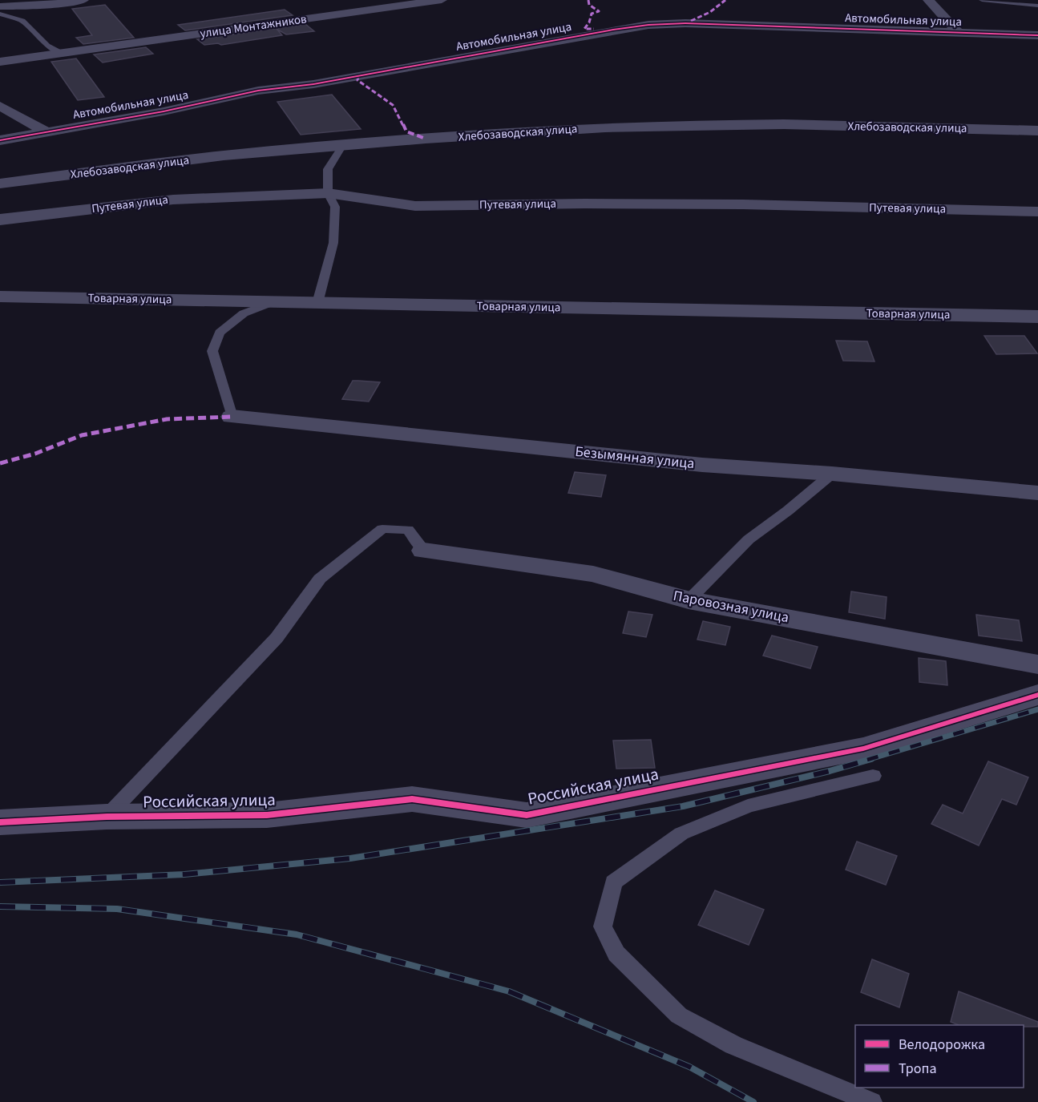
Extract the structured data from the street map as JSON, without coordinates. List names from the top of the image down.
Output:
{
  "streets": {
    "street": [
      "Автомобильная улица",
      "улица Монтажников",
      "Хлебозаводская улица",
      "Путевая улица",
      "Товарная улица",
      "Безымянная улица",
      "Паровозная улица",
      "Российская улица"
    ]
  },
  "legend": ["Велодорожка", "Тропа"]
}
